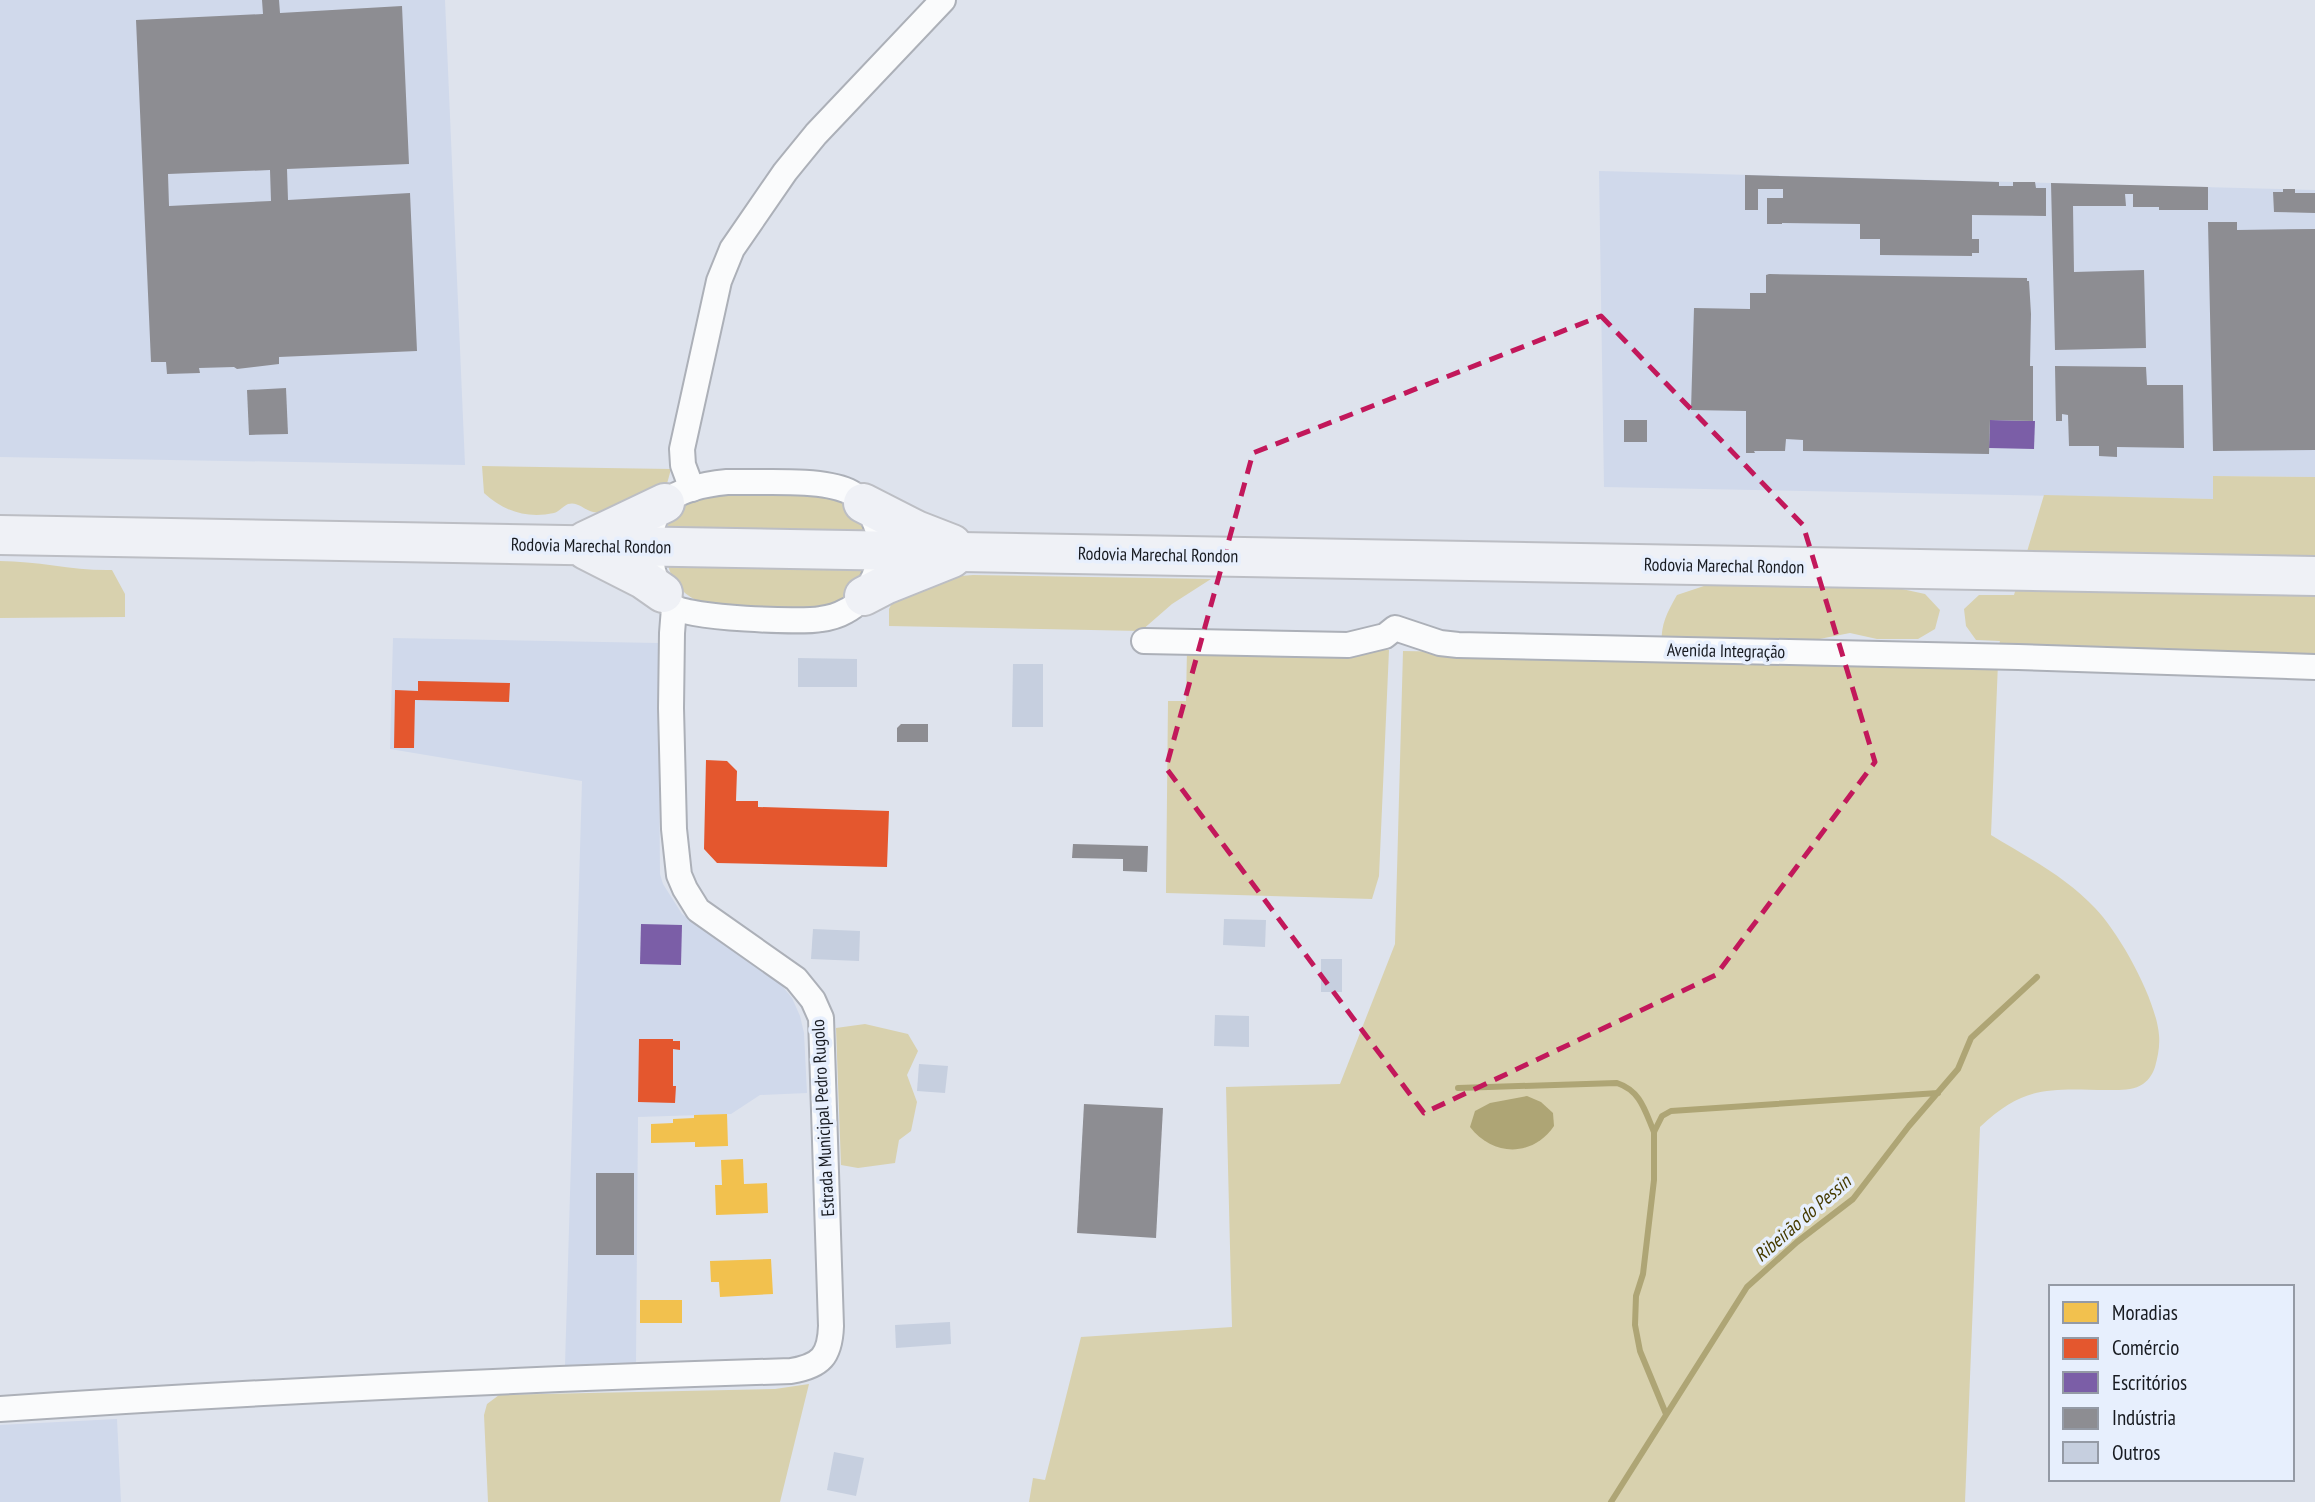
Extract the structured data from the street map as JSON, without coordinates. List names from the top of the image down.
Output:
{
  "streets": {
    "main road": ["Rodovia Marechal Rondon"],
    "street": ["Avenida Integração", "Estrada Municipal Pedro Rugolo"]
  },
  "water": ["Ribeirão do Pessin"],
  "legend": [
    "Moradias",
    "Comércio",
    "Escritórios",
    "Indústria",
    "Outros"
  ]
}
